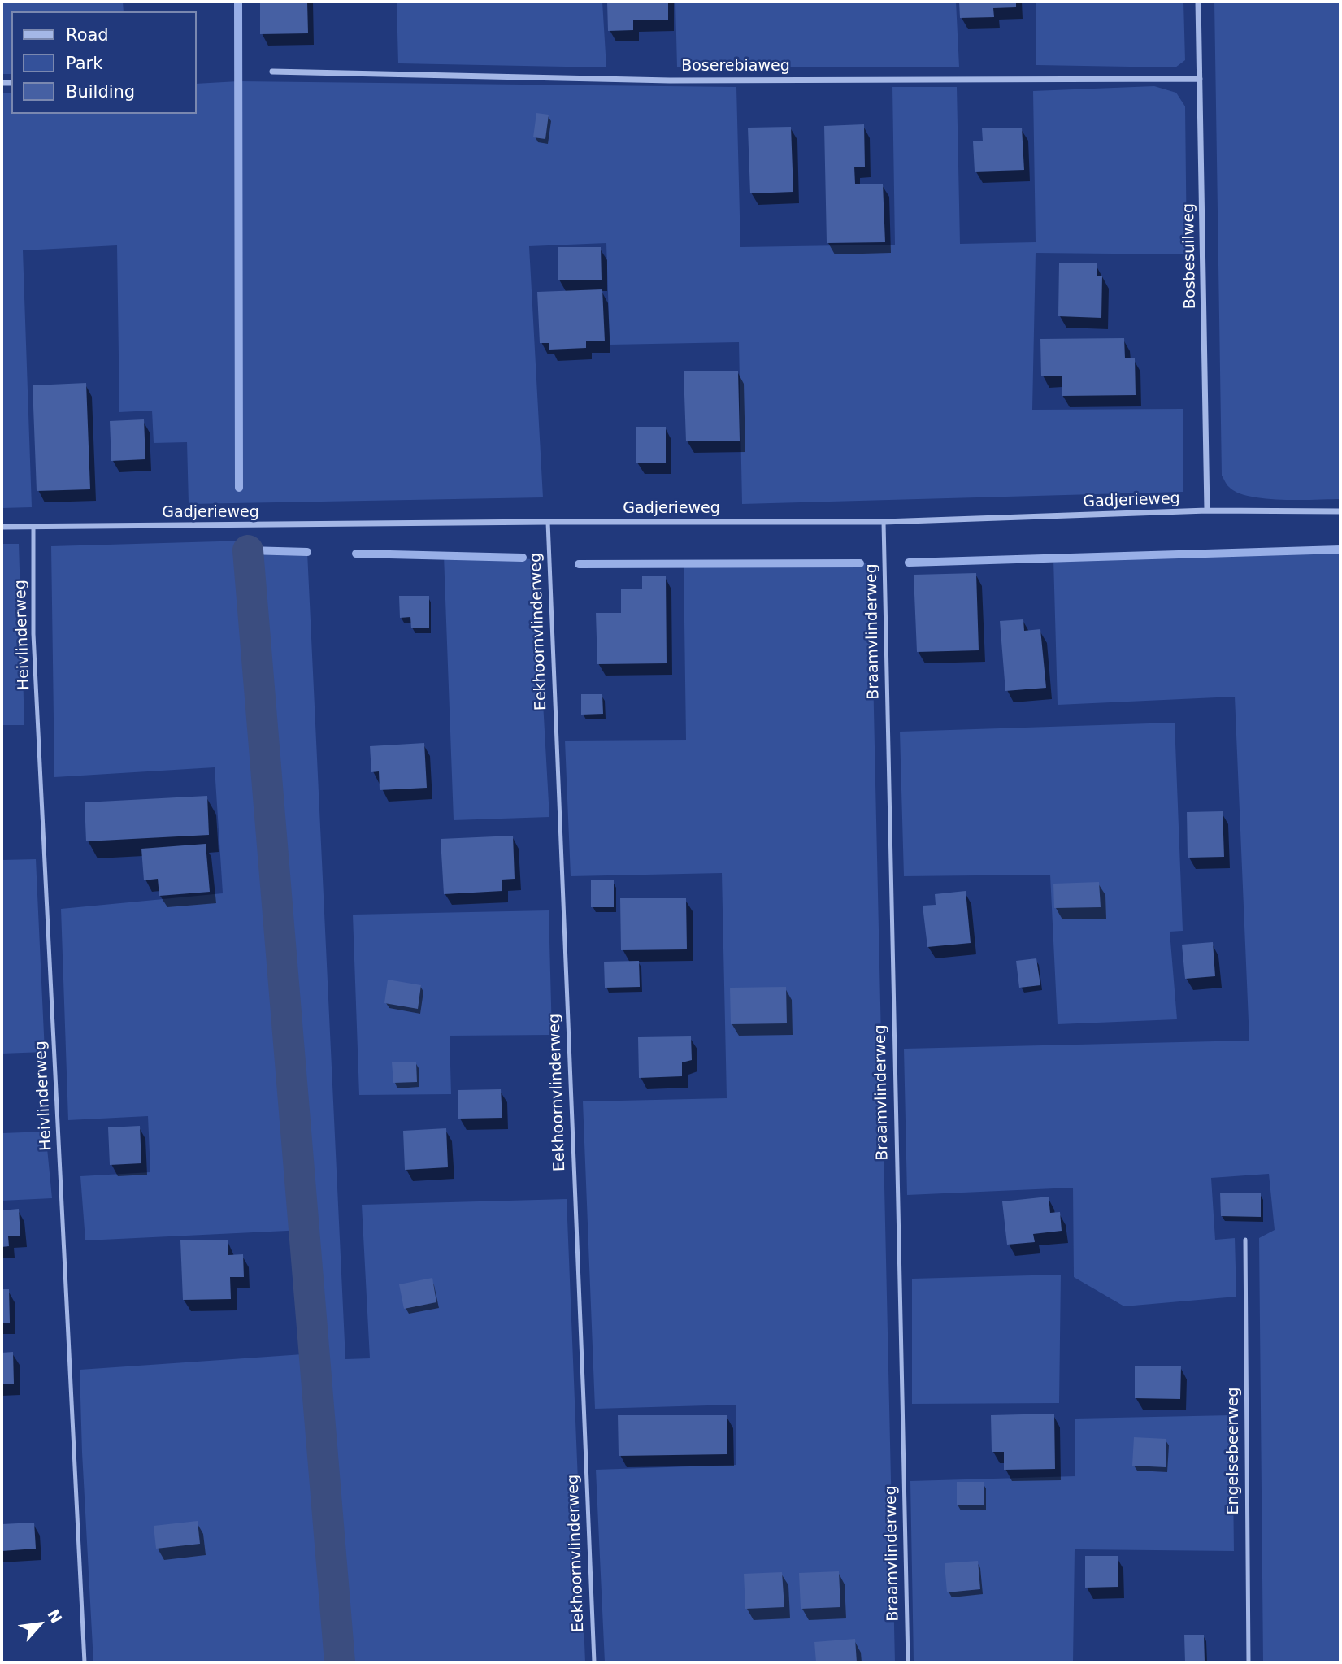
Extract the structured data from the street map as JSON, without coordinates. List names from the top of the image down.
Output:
{
  "streets": {
    "street": ["Boserebiaweg", "Bosbesuilweg", "Gadjerieweg"],
    "lane": [
      "Eekhoornvlinderweg",
      "Braamvlinderweg",
      "Heivlinderweg",
      "Engelsebeerweg"
    ]
  },
  "crossings": [
    ["Boserebiaweg", "Bosbesuilweg"],
    ["Bosbesuilweg", "Gadjerieweg"],
    ["Gadjerieweg", "Eekhoornvlinderweg"],
    ["Gadjerieweg", "Braamvlinderweg"],
    ["Gadjerieweg", "Heivlinderweg"]
  ],
  "legend": ["Road", "Park", "Building"],
  "north": "top right"
}
